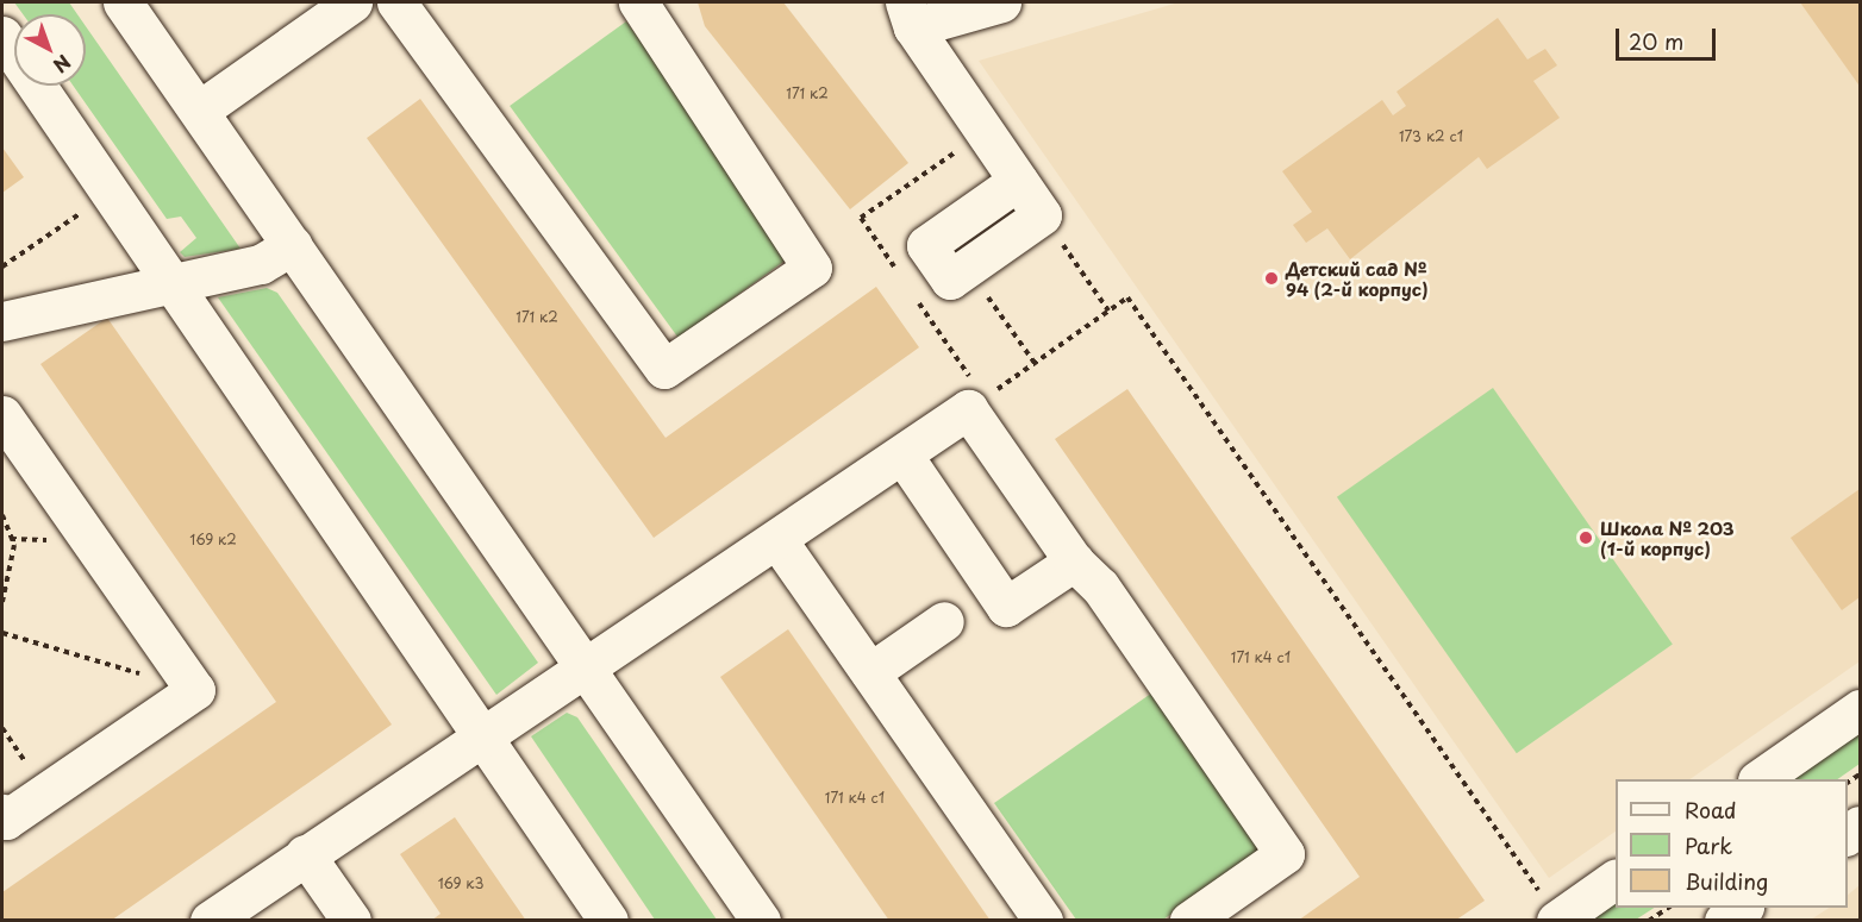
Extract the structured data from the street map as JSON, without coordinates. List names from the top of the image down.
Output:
{
  "places": ["Детский сад № 94 (2-й корпус)", "Школа № 203 (1-й корпус)"],
  "house_numbers": [
    "171 к2",
    "173 к2 с1",
    "171 к2",
    "169 к2",
    "171 к4 с1",
    "171 к4 с1",
    "169 к3"
  ],
  "legend": ["Road", "Park", "Building"],
  "scale_bar": "20 m",
  "north": "bottom right"
}
